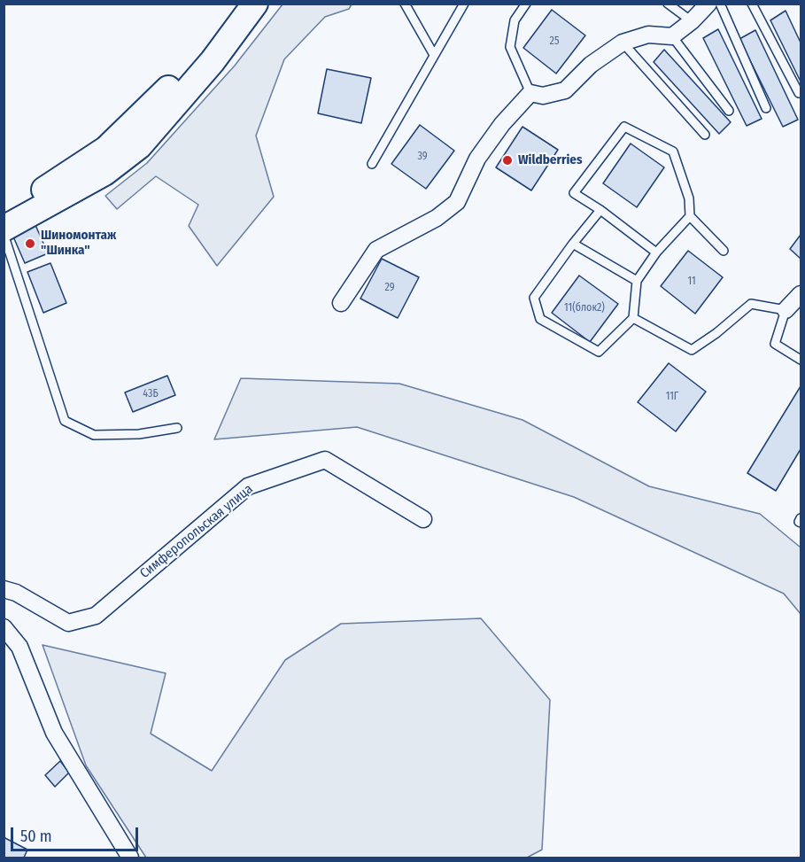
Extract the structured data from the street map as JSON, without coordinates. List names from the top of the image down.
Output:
{
  "streets": {
    "street": ["Симферопольская улица"]
  },
  "places": ["Wildberries", "Шиномонтаж \"Шинка\""],
  "house_numbers": [
    "25",
    "39",
    "11",
    "29",
    "11(блок2)",
    "43Б",
    "11Г"
  ],
  "scale_bar": "50 m"
}
